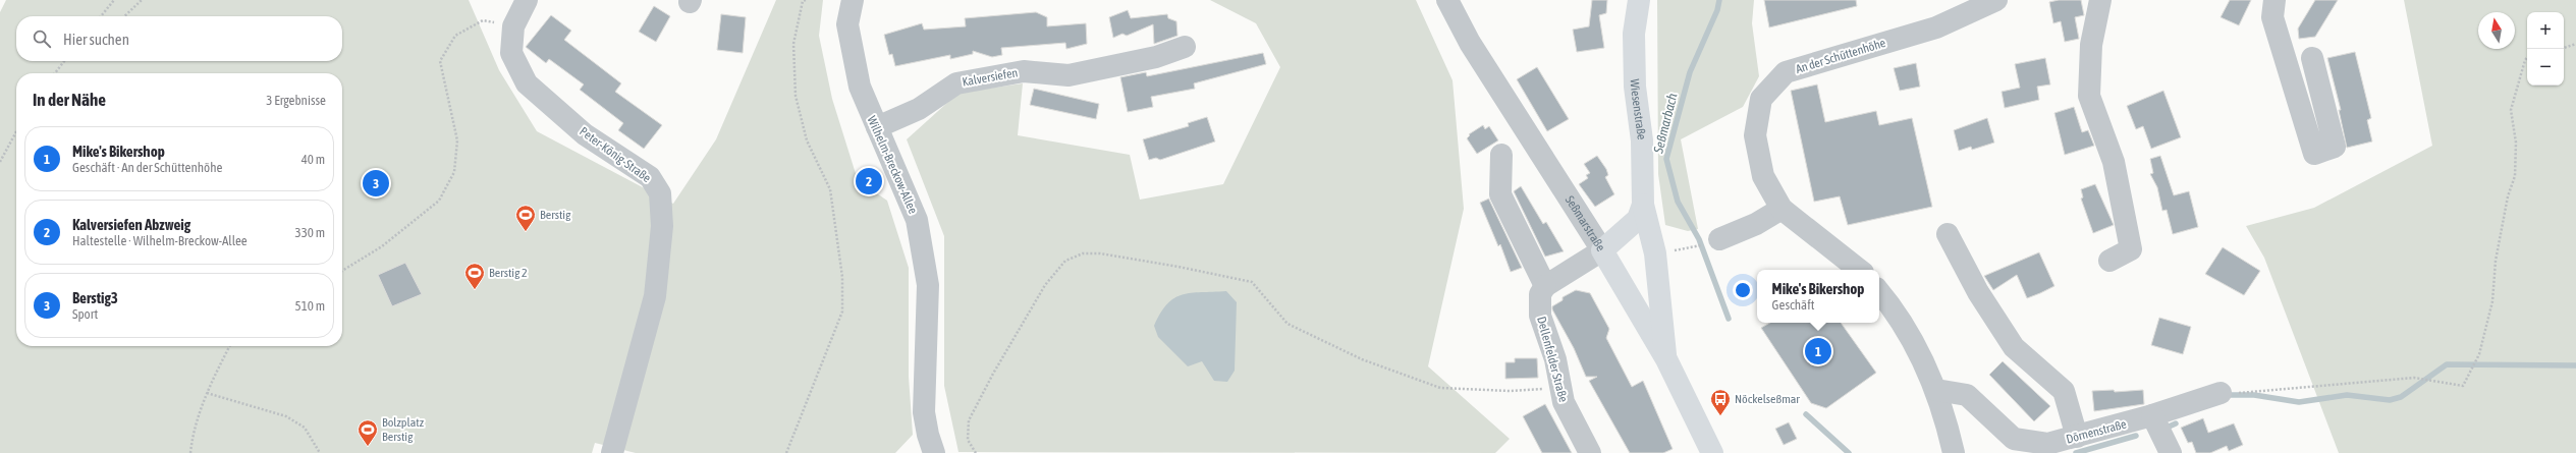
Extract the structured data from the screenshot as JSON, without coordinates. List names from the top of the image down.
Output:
{
  "streets": {
    "main road": ["Wiesenstraße", "Seßmarstraße"],
    "street": [
      "An der Schüttenhöhe",
      "Kalversiefen",
      "Peter-König-Straße",
      "Wilhelm-Breckow-Allee",
      "Dellenfelder Straße",
      "Dörnenstraße"
    ]
  },
  "crossings": [
    ["Kalversiefen", "Wilhelm-Breckow-Allee"],
    ["Wiesenstraße", "Seßmarstraße"]
  ],
  "water": ["Seßmarbach"],
  "places": {
    "sports": ["Berstig", "Berstig 2", "Bolzplatz Berstig"],
    "bus stop": ["Nöckelseßmar"]
  },
  "north": "top",
  "page": {
    "map_buttons": ["+", "−"],
    "search": "Hier suchen",
    "heading": ["In der Nähe", "3 Ergebnisse"],
    "list": [
      {
        "mark": "1",
        "name": "Mike's Bikershop",
        "note": "Geschäft · An der Schüttenhöhe",
        "value": "40 m"
      },
      {
        "mark": "2",
        "name": "Kalversiefen Abzweig",
        "note": "Haltestelle · Wilhelm-Breckow-Allee",
        "value": "330 m"
      },
      {
        "mark": "3",
        "name": "Berstig3",
        "note": "Sport",
        "value": "510 m"
      }
    ],
    "pins": ["2", "3", "1"],
    "popup": ["Mike's Bikershop", "Geschäft"]
  }
}
